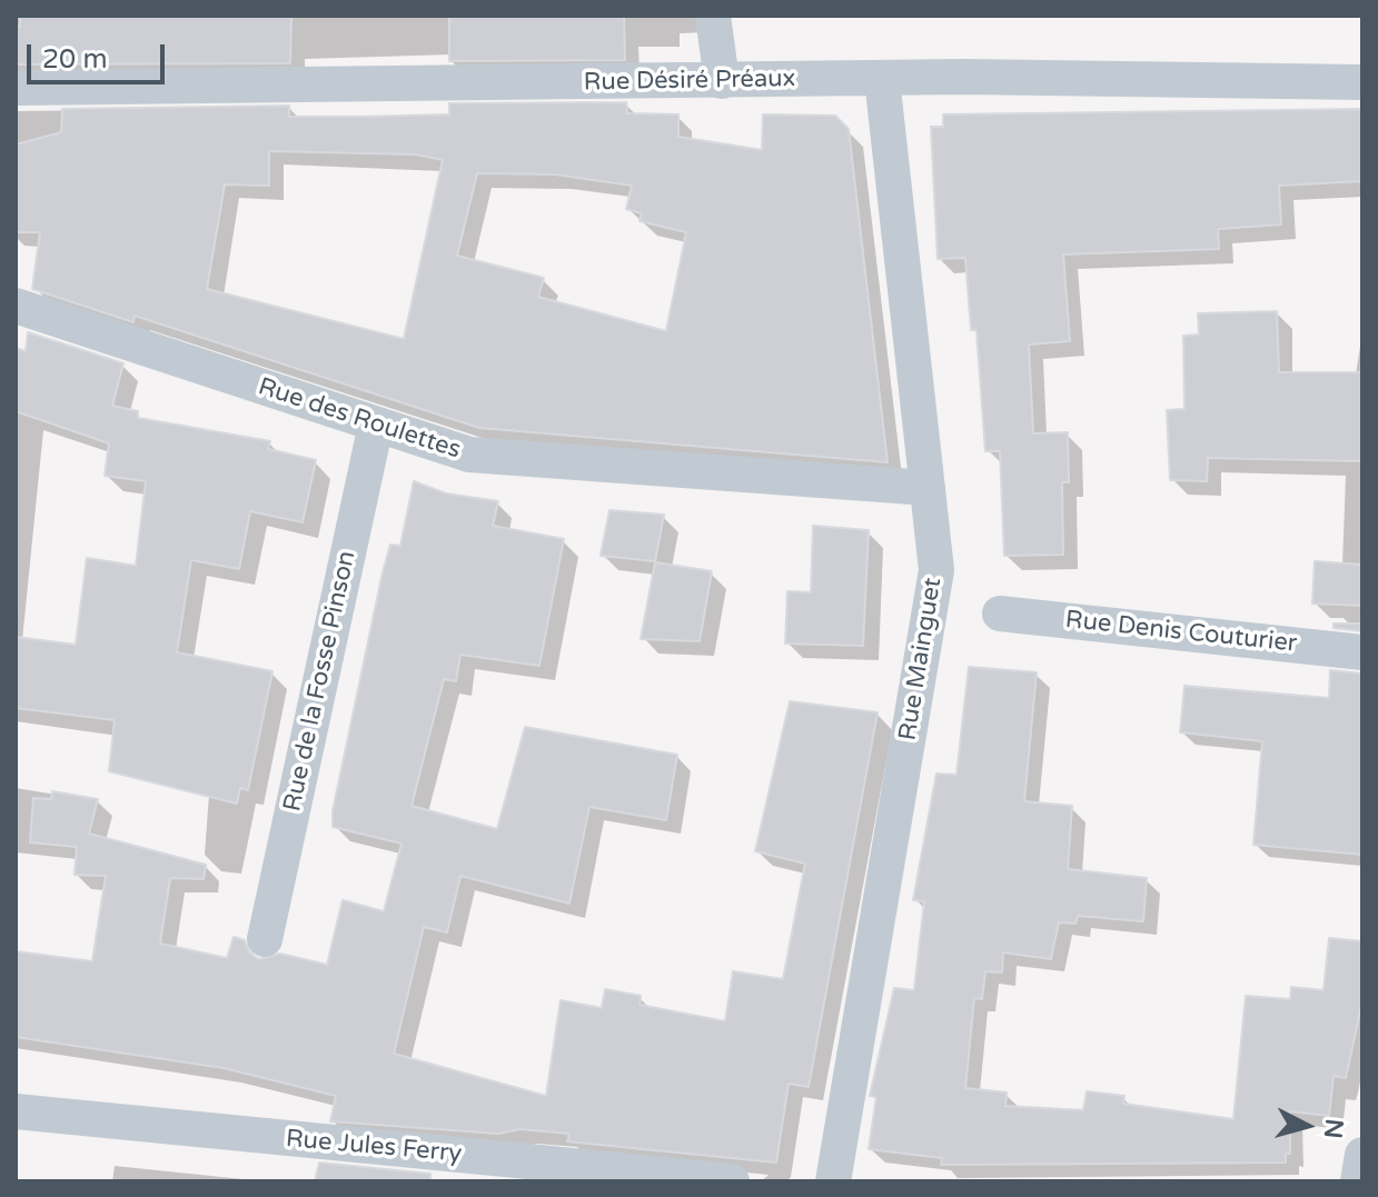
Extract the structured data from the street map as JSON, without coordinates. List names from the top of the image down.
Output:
{
  "streets": {
    "street": [
      "Rue Désiré Préaux",
      "Rue des Roulettes",
      "Rue Denis Couturier",
      "Rue Mainguet",
      "Rue de la Fosse Pinson",
      "Rue Jules Ferry"
    ]
  },
  "crossings": [
    ["Rue Désiré Préaux", "Rue Mainguet"],
    ["Rue des Roulettes", "Rue Mainguet"],
    ["Rue des Roulettes", "Rue de la Fosse Pinson"]
  ],
  "scale_bar": "20 m",
  "north": "right"
}
